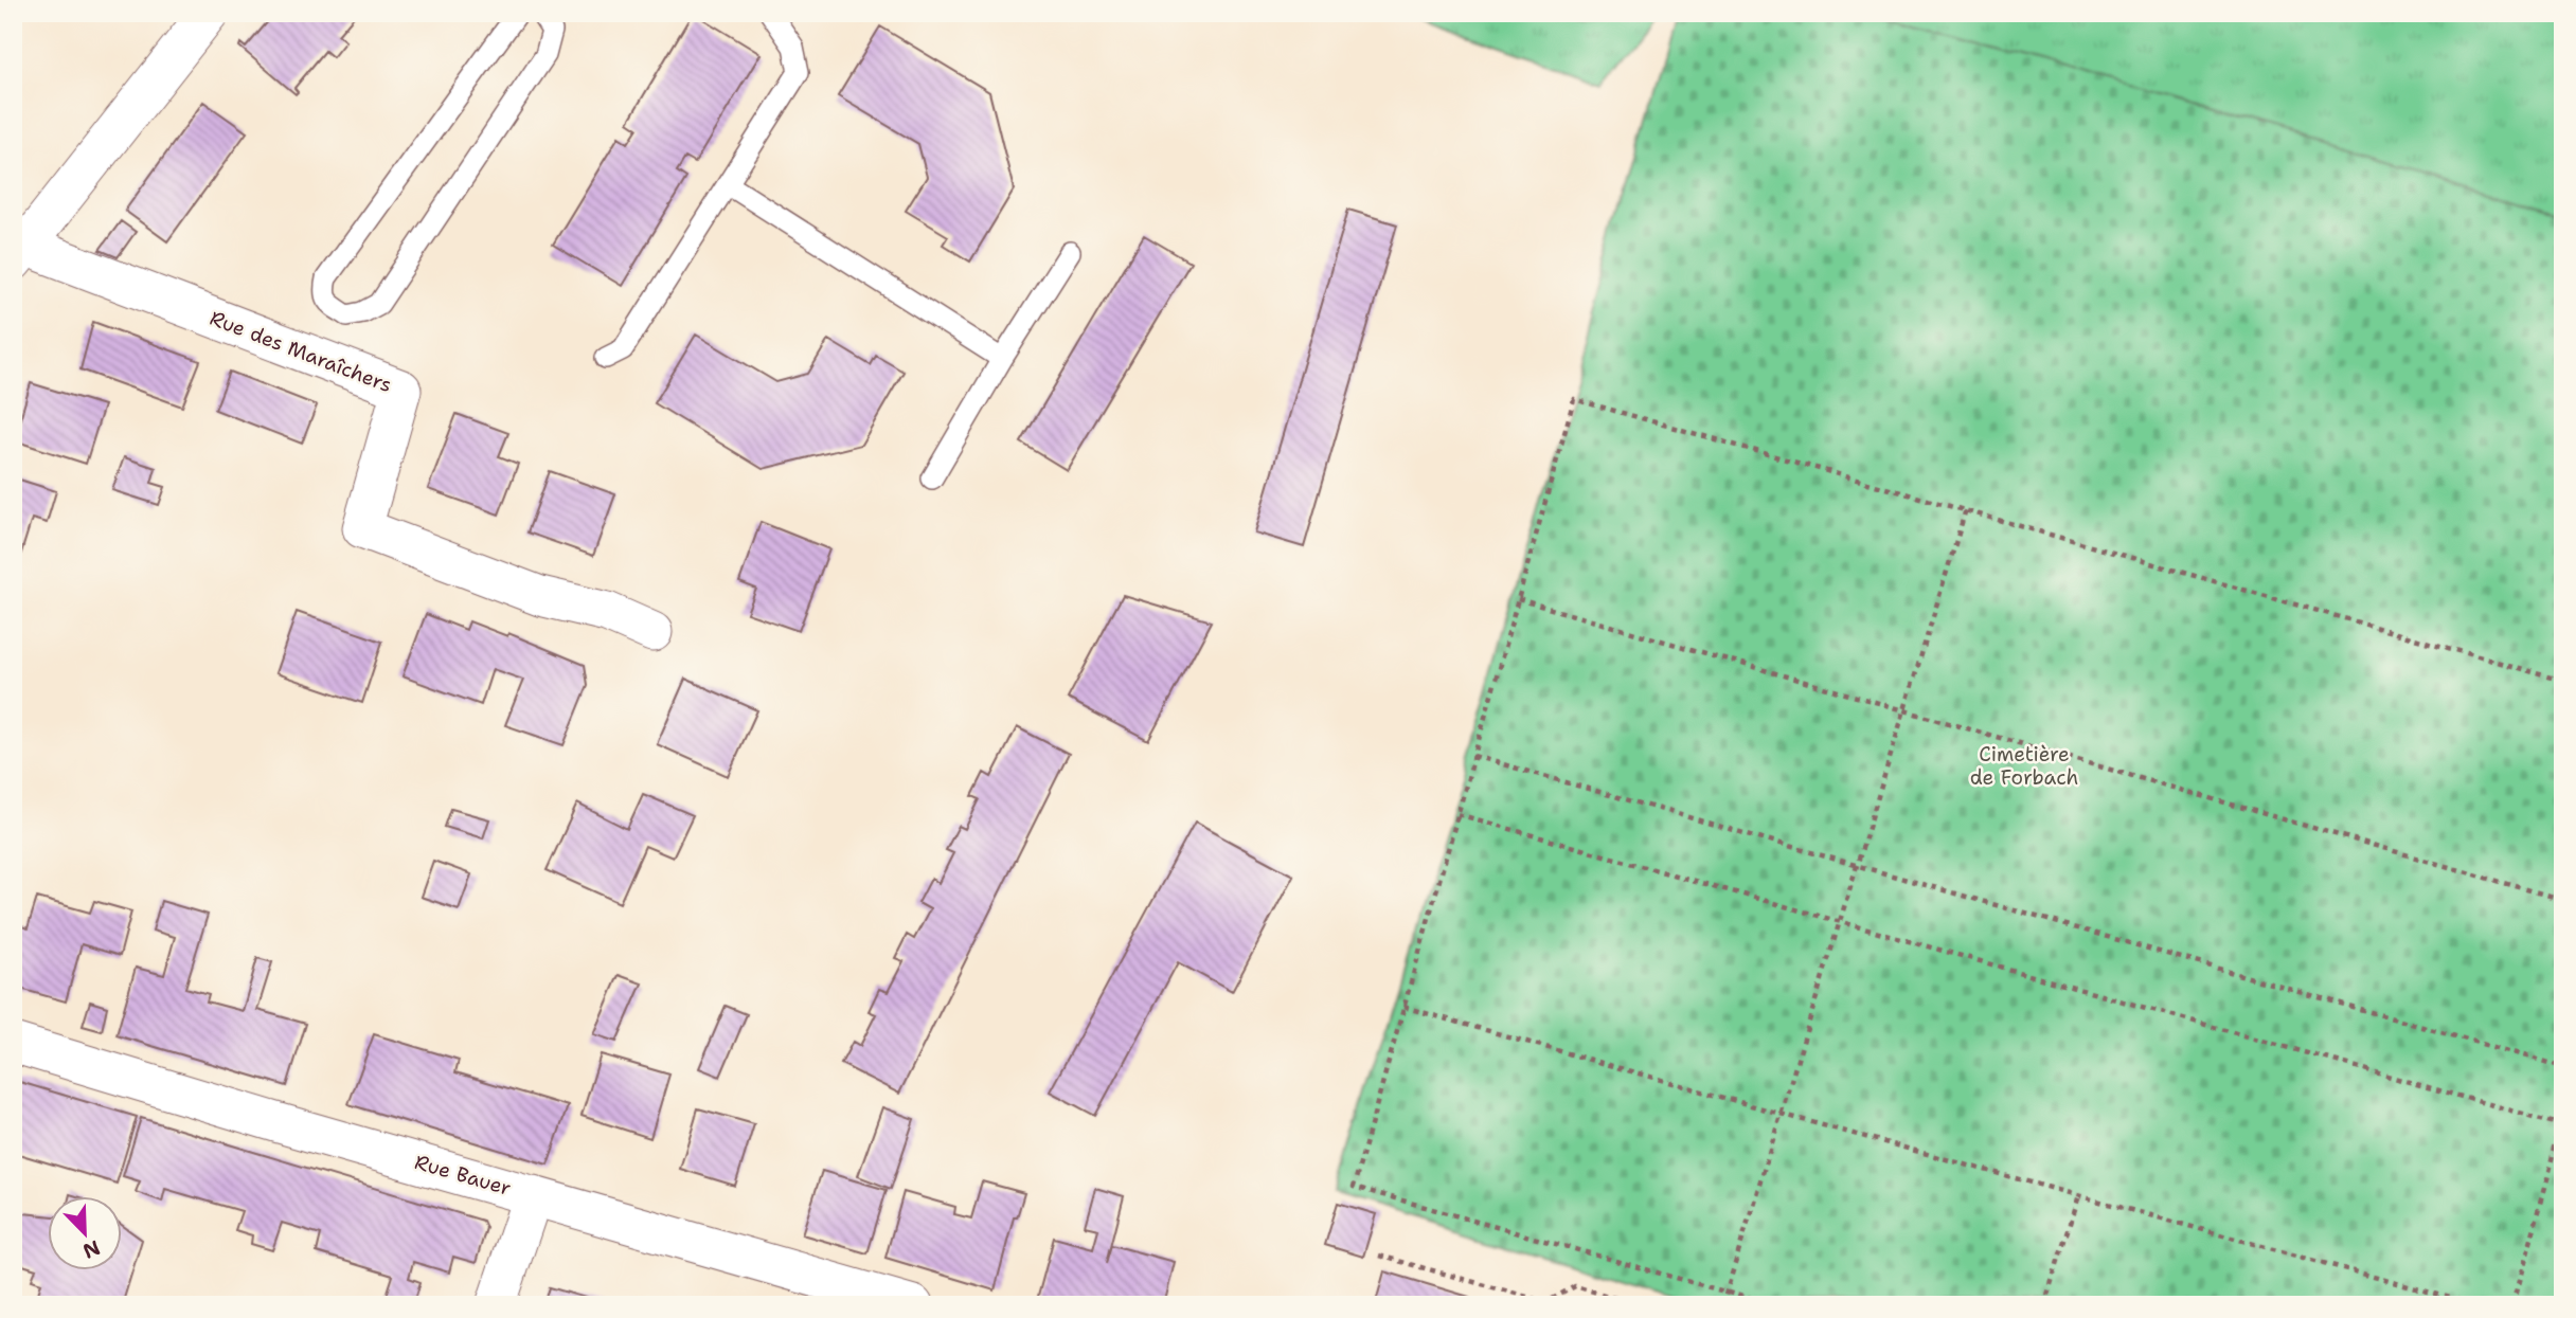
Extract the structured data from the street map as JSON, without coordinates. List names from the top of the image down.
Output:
{
  "streets": {
    "street": ["Rue des Maraîchers", "Rue Bauer"]
  },
  "parks": ["Cimetière de Forbach"],
  "north": "bottom right"
}
